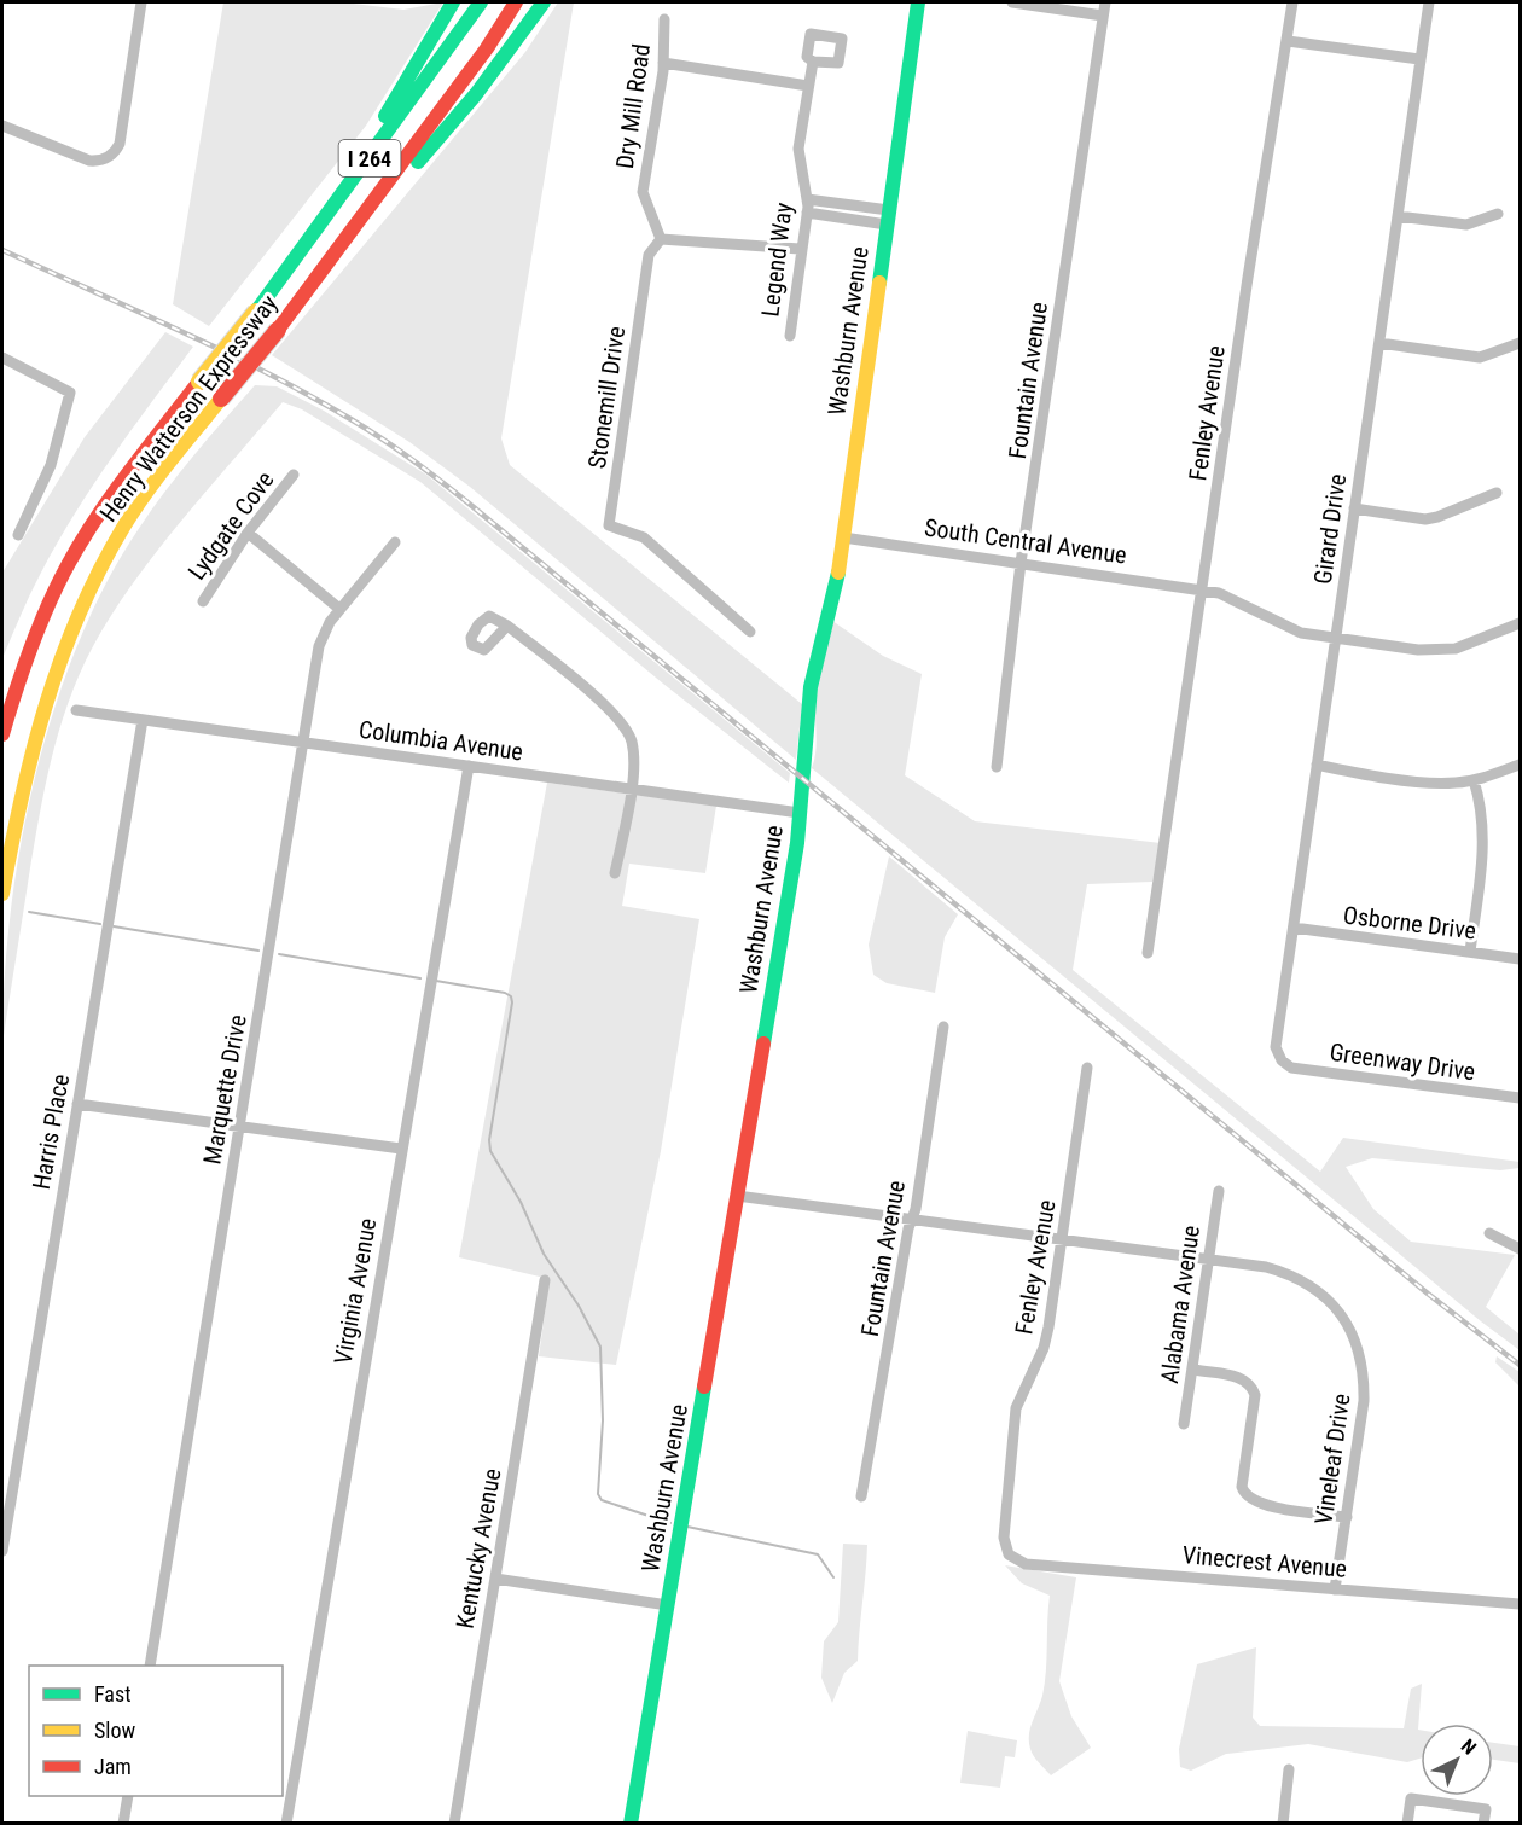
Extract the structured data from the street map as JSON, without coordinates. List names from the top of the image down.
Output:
{
  "streets": {
    "main road": ["I 264", "Washburn Avenue", "Henry Watterson Expressway"],
    "street": [
      "Dry Mill Road",
      "Legend Way",
      "Fountain Avenue",
      "Stonemill Drive",
      "Fenley Avenue",
      "Lydgate Cove",
      "Girard Drive",
      "South Central Avenue",
      "Columbia Avenue",
      "Osborne Drive",
      "Greenway Drive",
      "Marquette Drive",
      "Harris Place",
      "Virginia Avenue",
      "Alabama Avenue",
      "Vineleaf Drive",
      "Kentucky Avenue",
      "Vinecrest Avenue"
    ]
  },
  "crossings": [
    ["Dry Mill Road", "Stonemill Drive"],
    ["Washburn Avenue", "South Central Avenue"],
    ["Washburn Avenue", "Columbia Avenue"],
    ["Washburn Avenue", "Vineleaf Drive"],
    ["Fountain Avenue", "South Central Avenue"],
    ["Fountain Avenue", "Vineleaf Drive"],
    ["Fenley Avenue", "South Central Avenue"],
    ["Fenley Avenue", "Vineleaf Drive"],
    ["Fenley Avenue", "Vinecrest Avenue"],
    ["Girard Drive", "South Central Avenue"],
    ["Girard Drive", "Osborne Drive"],
    ["Girard Drive", "Greenway Drive"],
    ["Columbia Avenue", "Marquette Drive"],
    ["Columbia Avenue", "Harris Place"],
    ["Columbia Avenue", "Virginia Avenue"],
    ["Alabama Avenue", "Vineleaf Drive"],
    ["Vineleaf Drive", "Vinecrest Avenue"]
  ],
  "legend": ["Fast", "Slow", "Jam"],
  "north": "top right"
}
